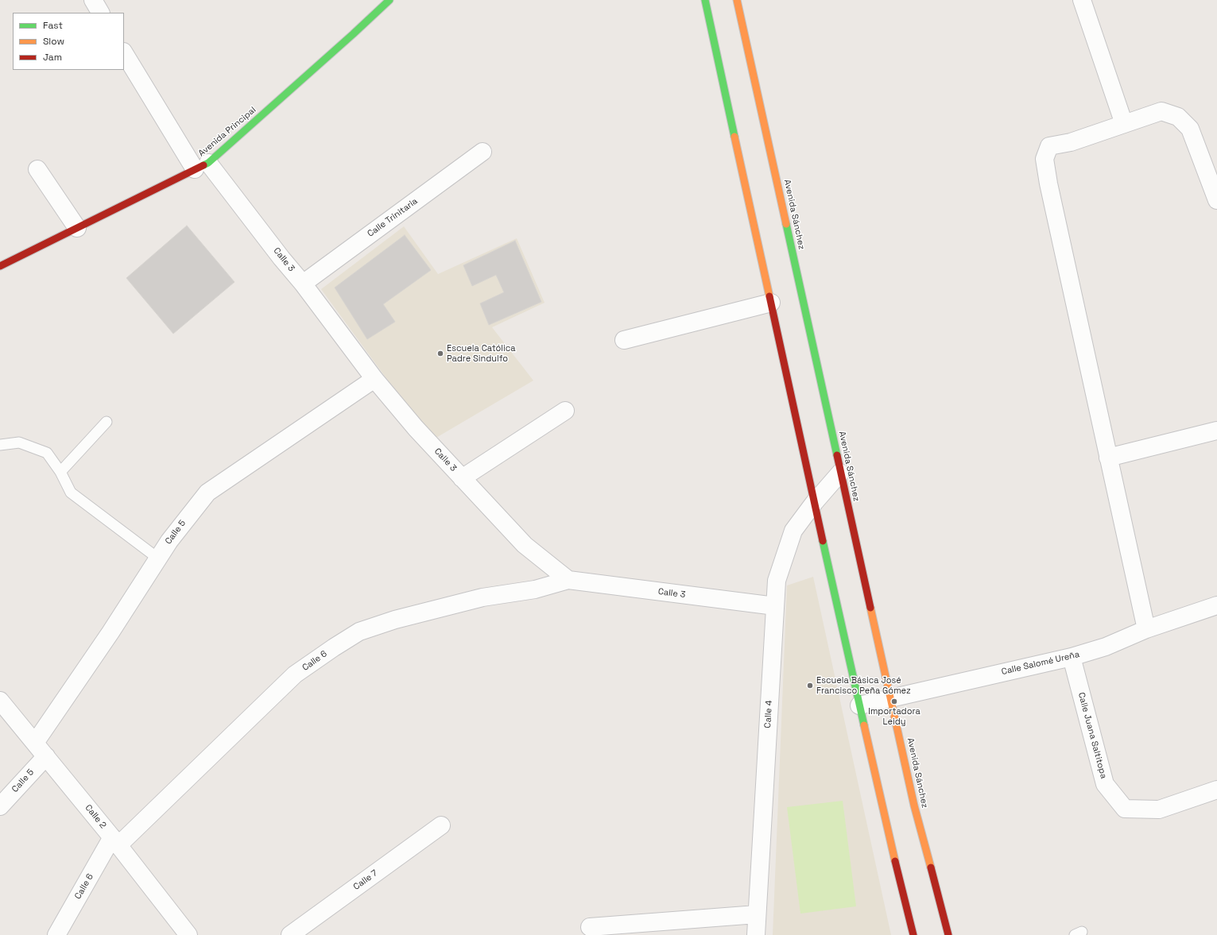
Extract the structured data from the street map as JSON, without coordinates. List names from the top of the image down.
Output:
{
  "streets": {
    "street": [
      "Avenida Principal",
      "Avenida Sánchez",
      "Calle Trinitaria",
      "Calle 3",
      "Calle 5",
      "Calle 6",
      "Calle Salomé Ureña",
      "Calle 4",
      "Calle Juana Saltitopa",
      "Calle 2",
      "Calle 7"
    ]
  },
  "crossings": [
    ["Avenida Principal", "Calle 3"],
    ["Avenida Sánchez", "Calle Salomé Ureña"],
    ["Avenida Sánchez", "Calle 4"],
    ["Calle Trinitaria", "Calle 3"],
    ["Calle 3", "Calle 5"],
    ["Calle 3", "Calle 6"],
    ["Calle 3", "Calle 4"],
    ["Calle 5", "Calle 2"],
    ["Calle 6", "Calle 2"],
    ["Calle Salomé Ureña", "Calle Juana Saltitopa"]
  ],
  "places": ["Escuela Católica Padre Sindulfo", "Escuela Básica José Francisco Peña Gómez", "Importadora Leidy"],
  "legend": ["Fast", "Slow", "Jam"]
}
